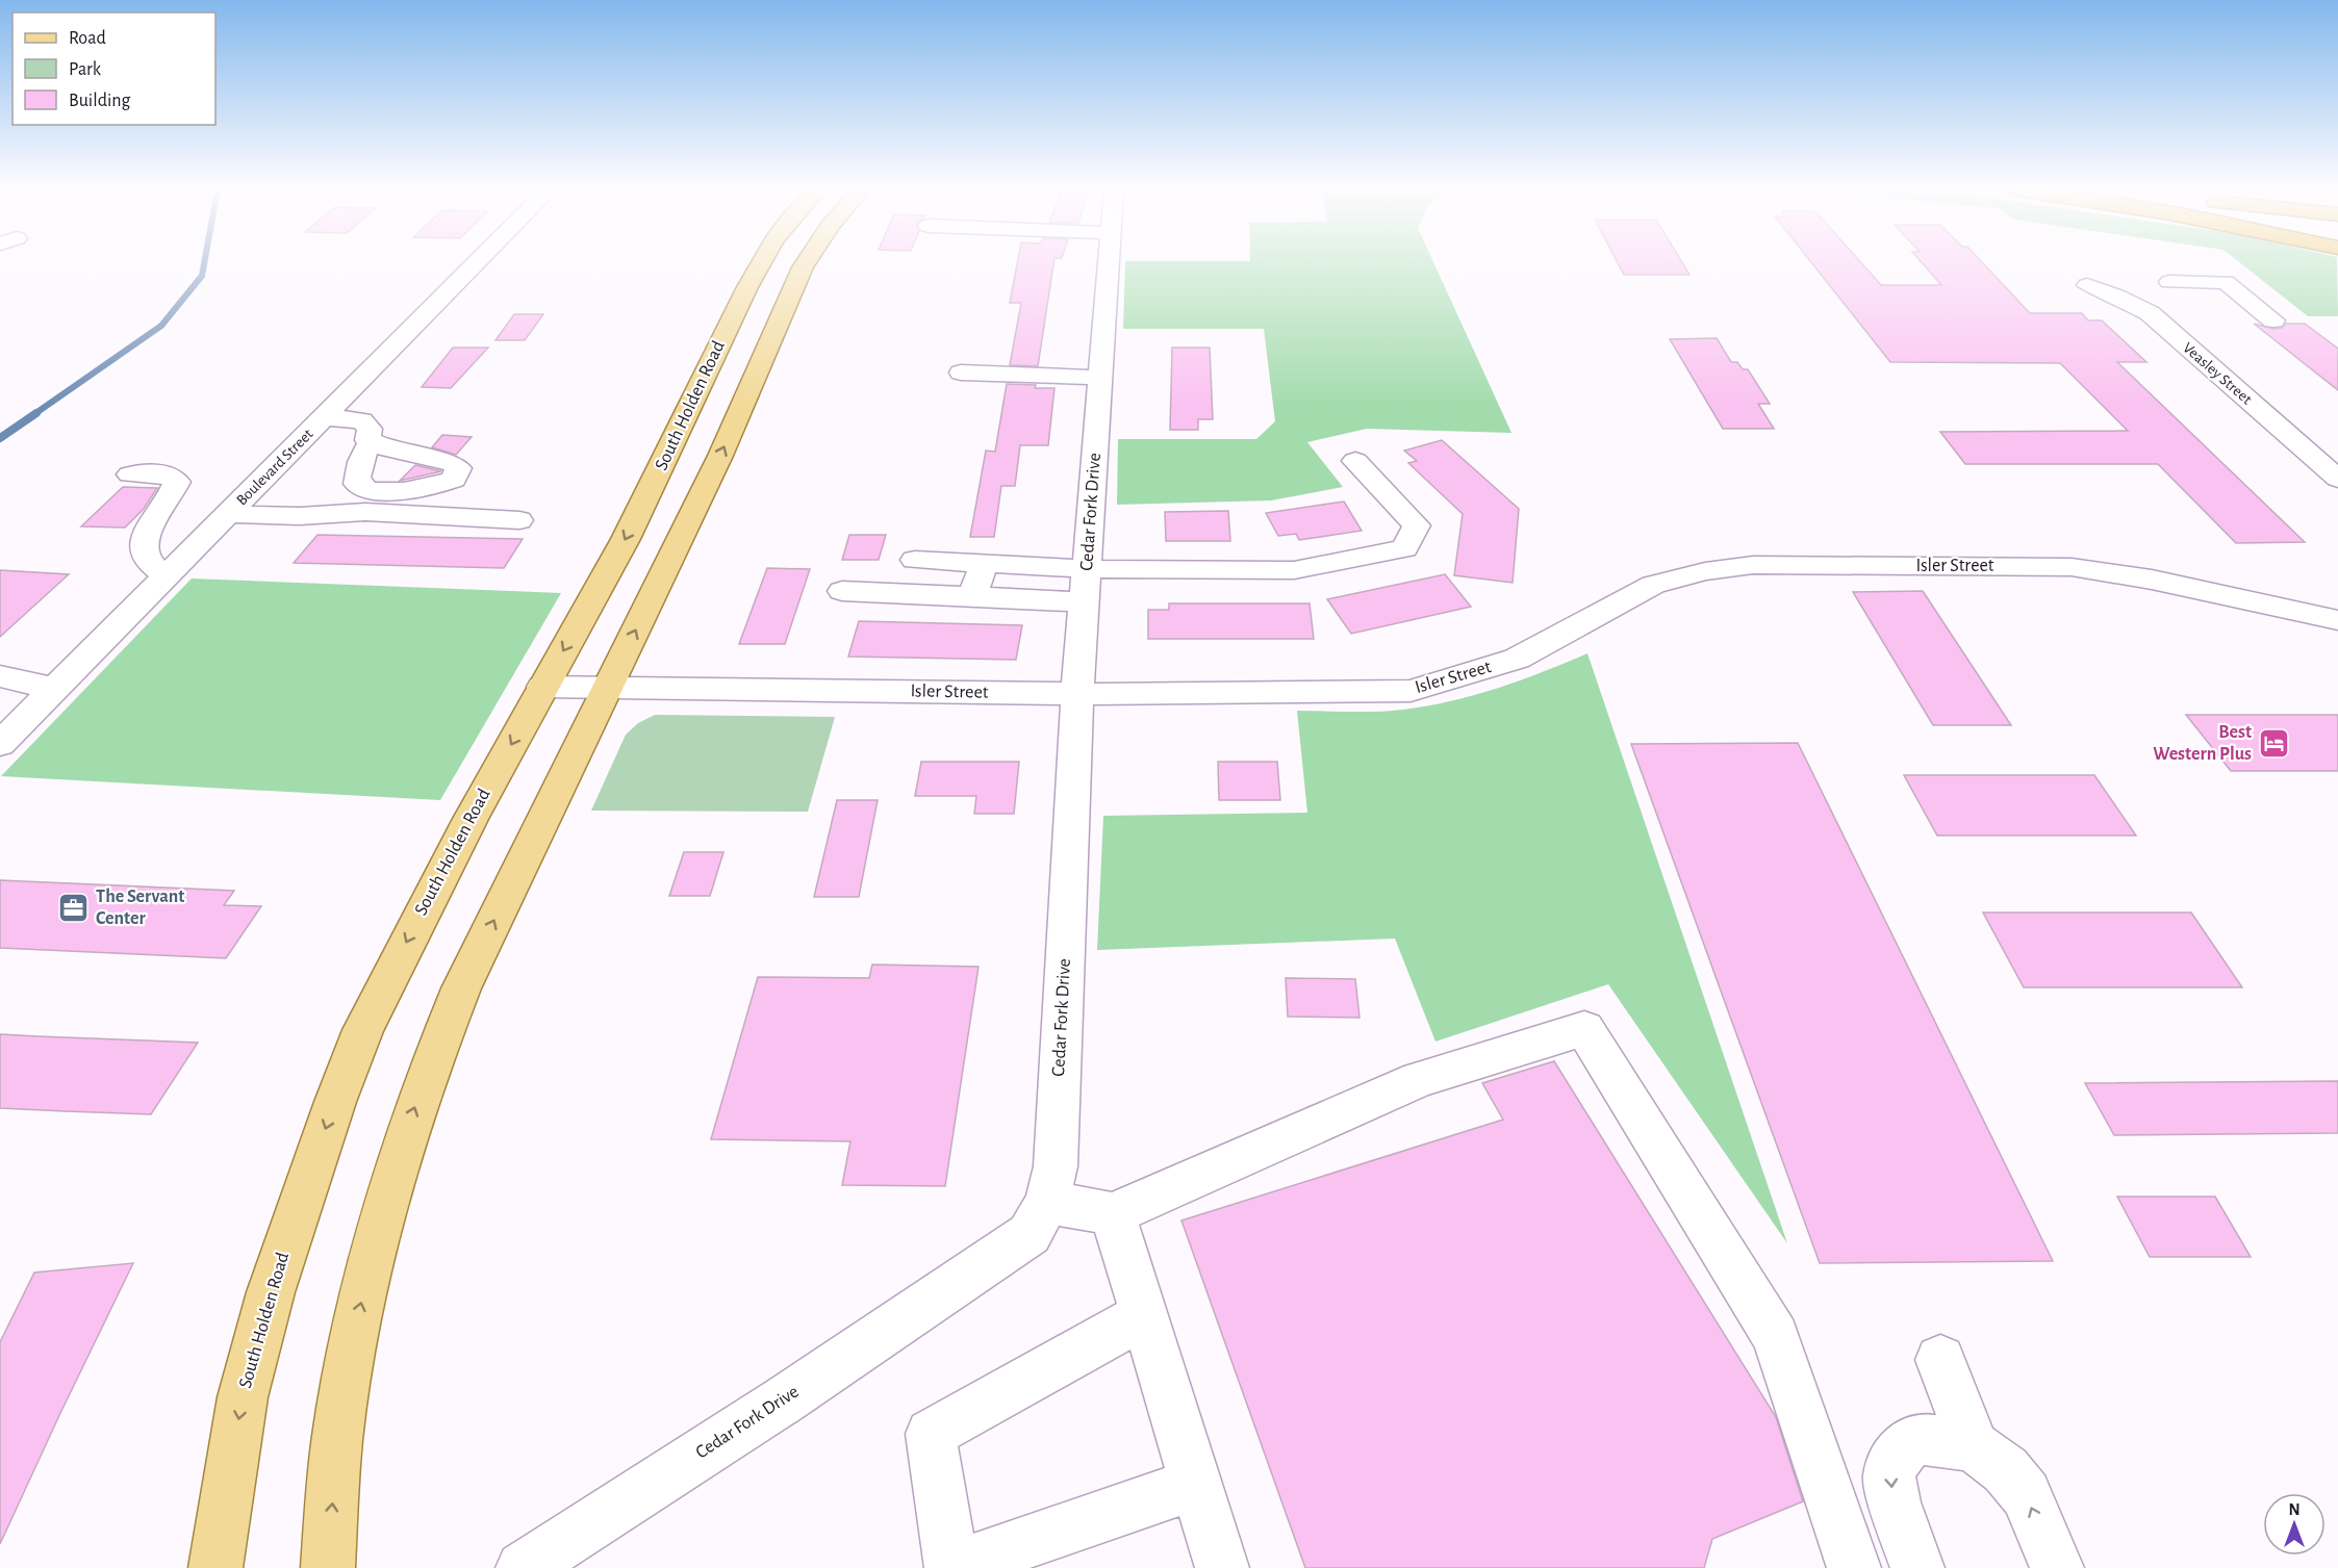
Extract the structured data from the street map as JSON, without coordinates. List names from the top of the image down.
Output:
{
  "streets": {
    "main road": ["South Holden Road"],
    "street": [
      "Veasley Street",
      "Boulevard Street",
      "Cedar Fork Drive",
      "Isler Street"
    ]
  },
  "crossings": [
    ["South Holden Road", "Isler Street"],
    ["Cedar Fork Drive", "Isler Street"]
  ],
  "places": {
    "hotel": ["Best Western Plus"],
    "office": ["The Servant Center"]
  },
  "legend": ["Road", "Park", "Building"],
  "north": "top"
}
